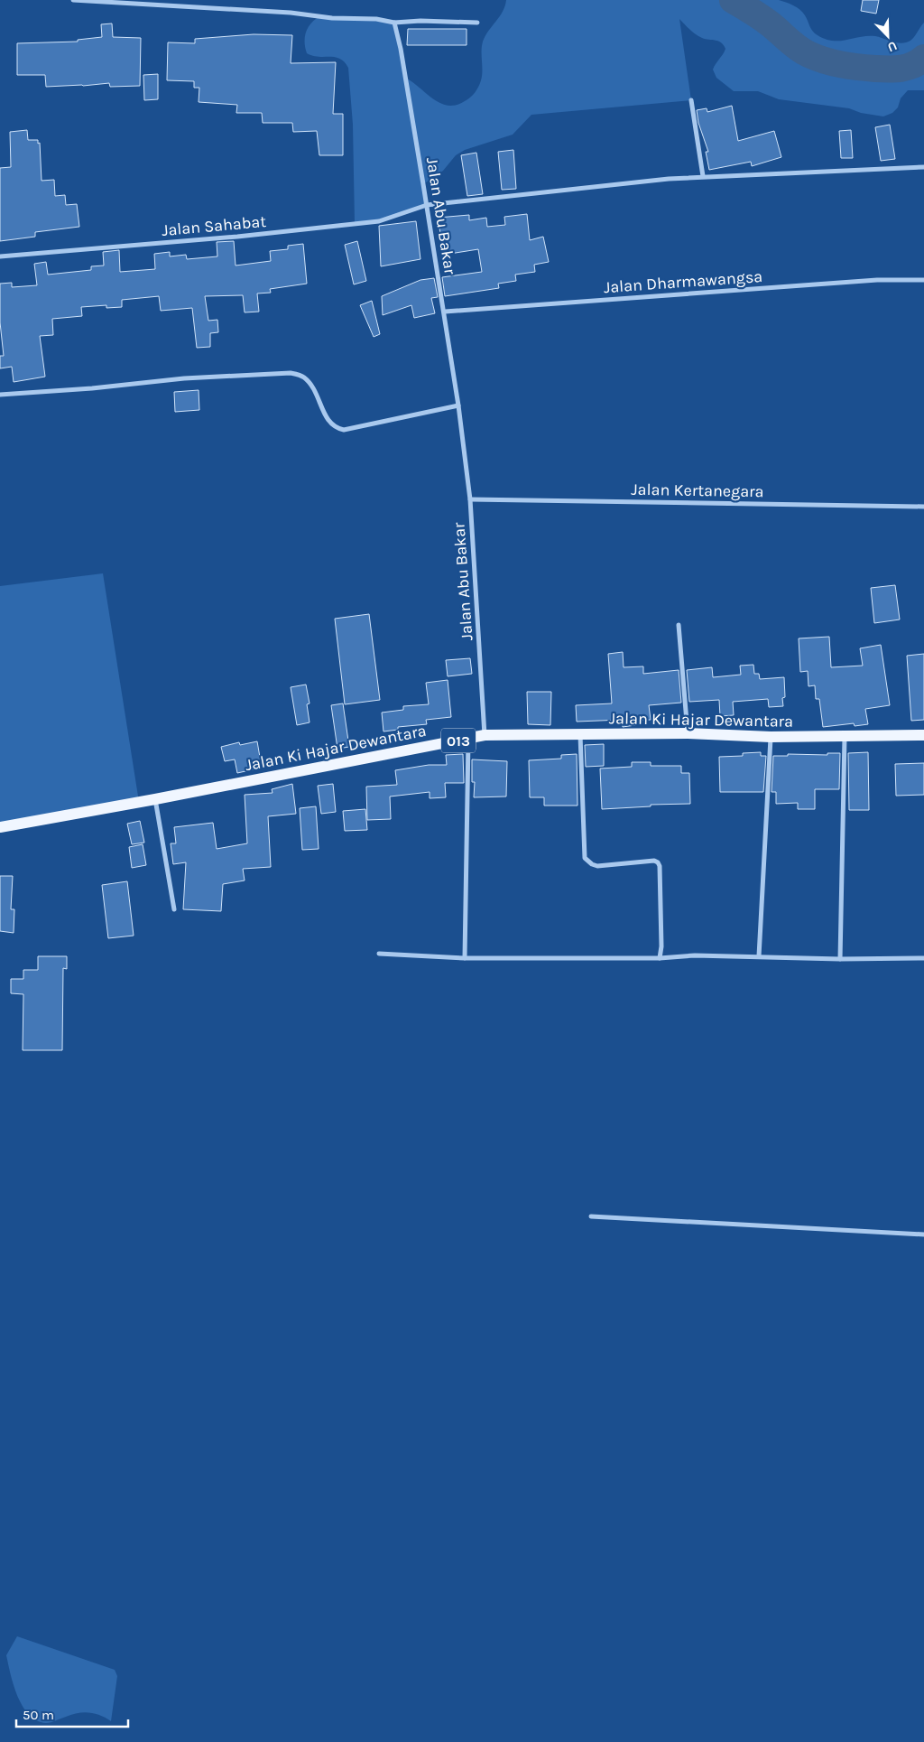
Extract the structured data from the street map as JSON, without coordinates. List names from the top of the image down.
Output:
{
  "streets": {
    "main road": ["Jalan Ki Hajar Dewantara", "013"],
    "street": [
      "Jalan Abu Bakar",
      "Jalan Sahabat",
      "Jalan Dharmawangsa",
      "Jalan Kertanegara"
    ]
  },
  "crossings": [
    ["Jalan Abu Bakar", "Jalan Sahabat"],
    ["Jalan Abu Bakar", "Jalan Dharmawangsa"],
    ["Jalan Abu Bakar", "Jalan Kertanegara"],
    ["Jalan Abu Bakar", "Jalan Ki Hajar Dewantara"]
  ],
  "scale_bar": "50 m",
  "north": "bottom right"
}
